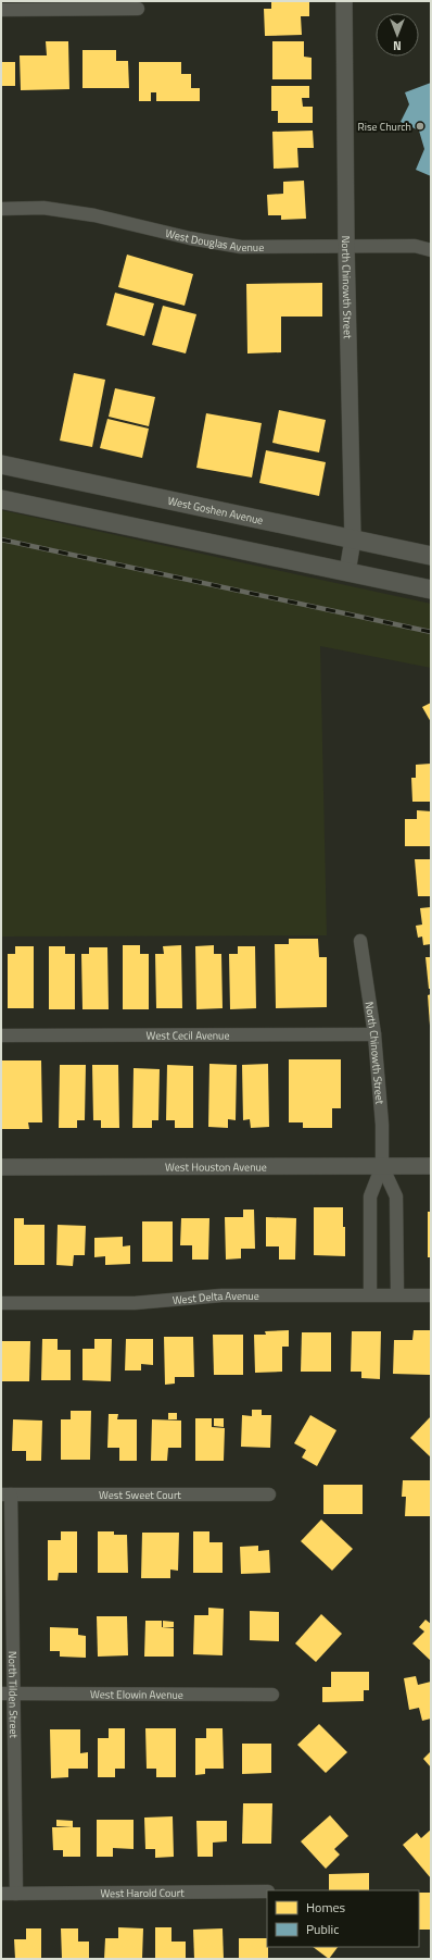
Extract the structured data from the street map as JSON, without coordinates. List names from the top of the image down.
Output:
{
  "streets": {
    "main road": ["West Goshen Avenue"],
    "street": [
      "West Douglas Avenue",
      "North Chinowth Street",
      "West Cecil Avenue",
      "West Houston Avenue",
      "West Delta Avenue",
      "West Sweet Court",
      "North Tilden Street",
      "West Elowin Avenue",
      "West Harold Court"
    ]
  },
  "crossings": [
    ["West Douglas Avenue", "North Chinowth Street"],
    ["North Chinowth Street", "West Goshen Avenue"],
    ["North Chinowth Street", "West Cecil Avenue"],
    ["North Chinowth Street", "West Houston Avenue"],
    ["North Chinowth Street", "West Delta Avenue"],
    ["West Sweet Court", "North Tilden Street"],
    ["North Tilden Street", "West Elowin Avenue"],
    ["North Tilden Street", "West Harold Court"]
  ],
  "places": ["Rise Church"],
  "legend": ["Homes", "Public"],
  "north": "bottom"
}
